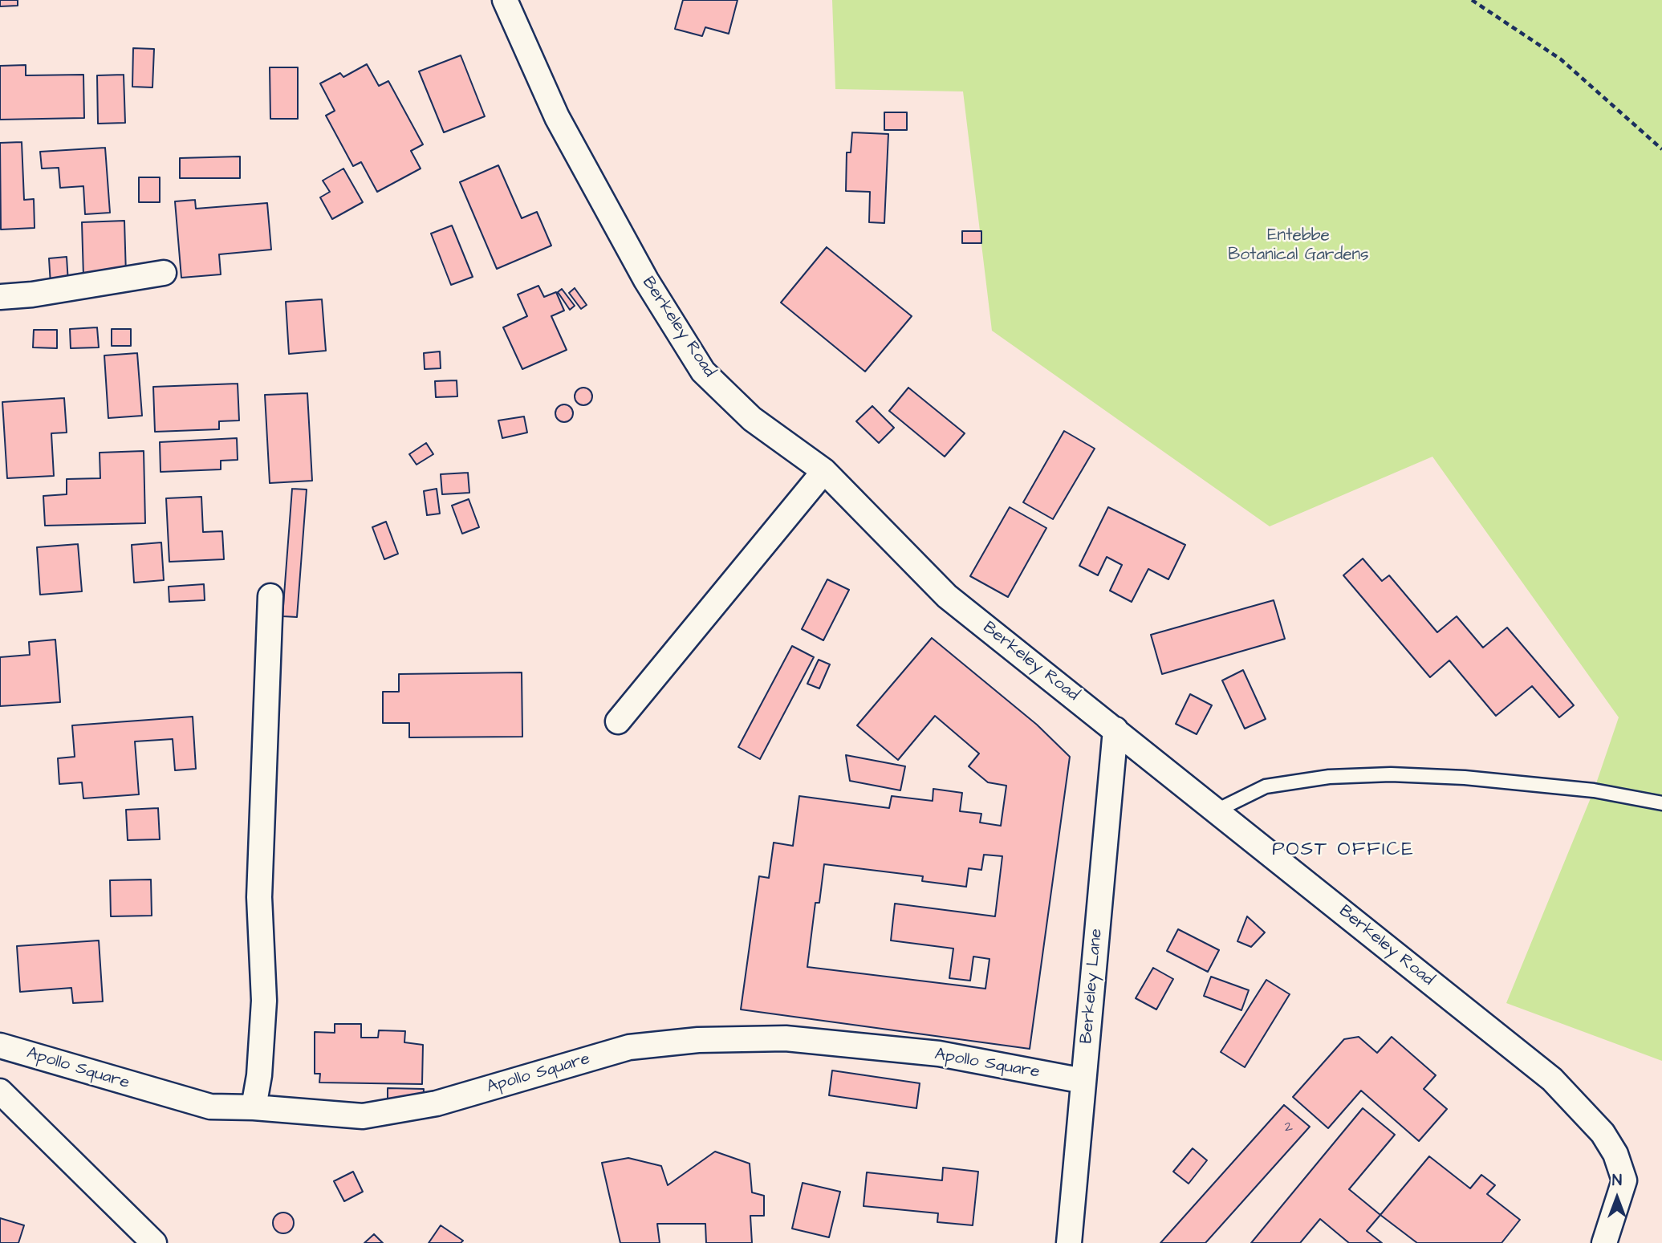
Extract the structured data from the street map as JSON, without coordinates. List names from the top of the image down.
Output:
{
  "streets": {
    "street": ["Berkeley Road", "Berkeley Lane", "Apollo Square"]
  },
  "crossings": [
    ["Berkeley Road", "Berkeley Lane"],
    ["Berkeley Lane", "Apollo Square"]
  ],
  "districts": ["POST OFFICE"],
  "parks": ["Entebbe Botanical Gardens"],
  "house_numbers": ["2"],
  "north": "top"
}
